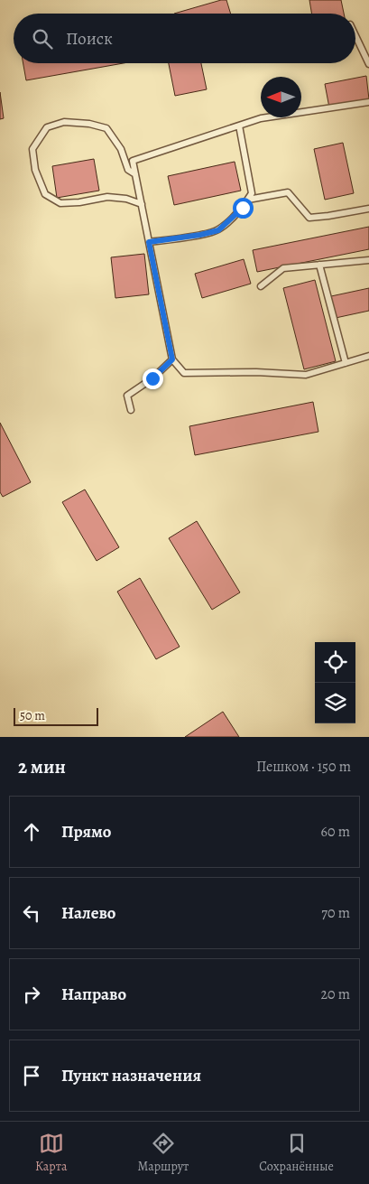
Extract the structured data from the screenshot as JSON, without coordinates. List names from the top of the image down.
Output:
{
  "scale_bar": "50 m",
  "north": "left",
  "page": {
    "search": "Поиск",
    "scale": "50 m",
    "heading": ["2 мин", "Пешком · 150 m"],
    "list": [
      ["Прямо", "60 m"],
      ["Налево", "70 m"],
      ["Направо", "20 m"],
      "Пункт назначения"
    ],
    "nav": ["Карта", "Маршрут", "Сохранённые"]
  }
}
